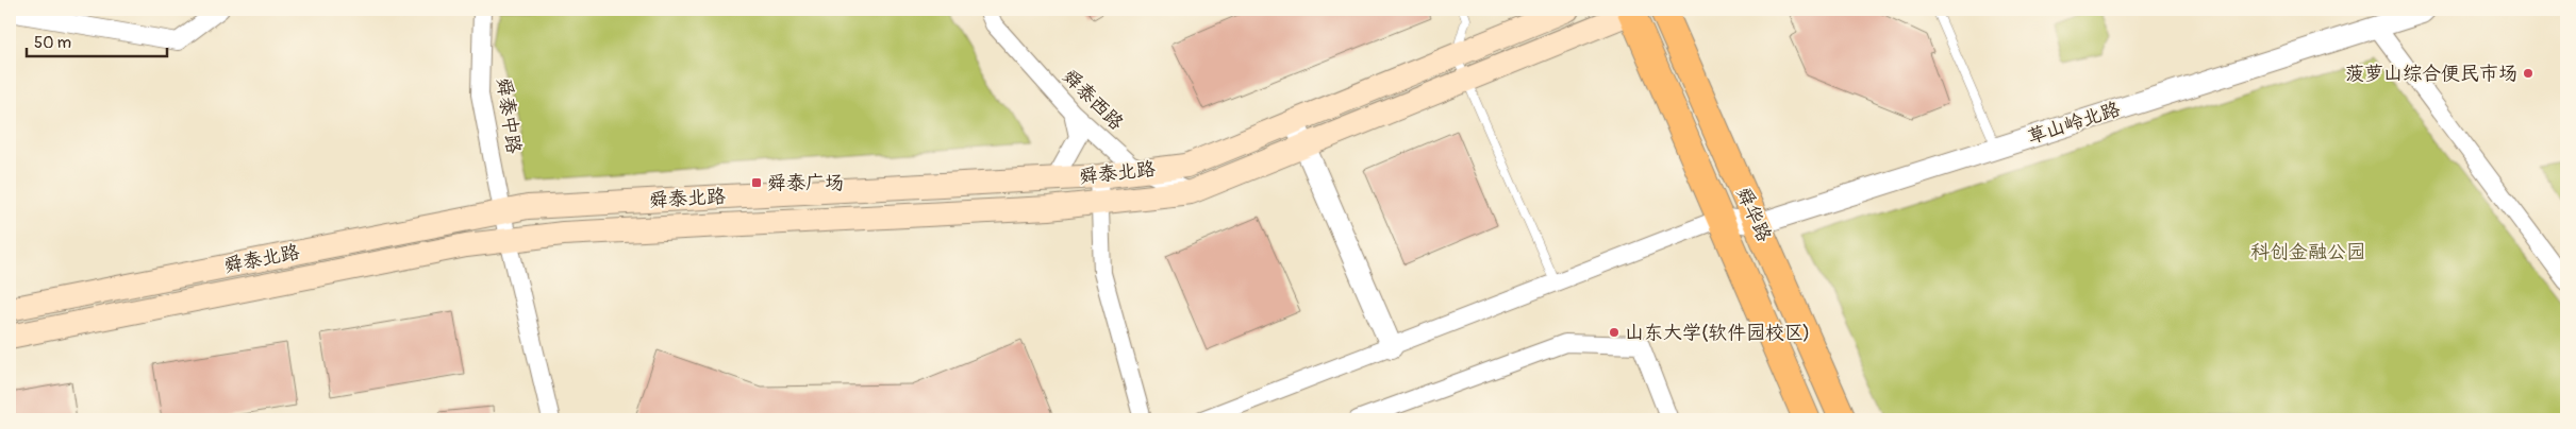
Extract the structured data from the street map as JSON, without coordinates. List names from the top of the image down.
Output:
{
  "streets": {
    "main road": ["舜泰北路", "舜华路"],
    "street": ["舜泰西路", "舜泰中路", "草山岭北路"]
  },
  "crossings": [
    ["舜泰西路", "舜泰北路"],
    ["舜泰中路", "舜泰北路"],
    ["草山岭北路", "舜华路"]
  ],
  "parks": ["科创金融公园"],
  "places": {
    "other": ["菠萝山综合便民市场", "山东大学(软件园校区)"],
    "transit": ["舜泰广场"]
  },
  "scale_bar": "50 m"
}
